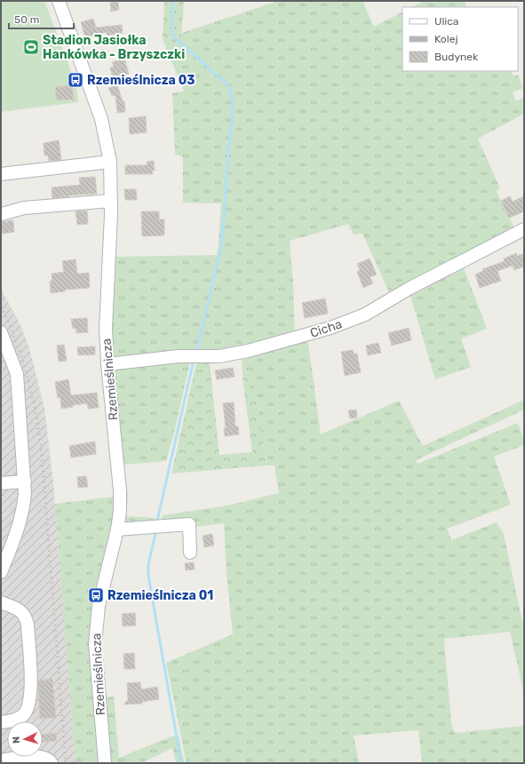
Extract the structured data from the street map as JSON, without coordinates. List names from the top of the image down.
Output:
{
  "streets": {
    "street": ["Cicha", "Rzemieślnicza"]
  },
  "crossings": [
    ["Cicha", "Rzemieślnicza"]
  ],
  "places": {
    "sports": ["Stadion Jasiołka Hankówka - Brzyszczki"],
    "bus stop": ["Rzemieślnicza 03", "Rzemieślnicza 01"]
  },
  "legend": ["Ulica", "Kolej", "Budynek"],
  "scale_bar": "50 m",
  "north": "left"
}
